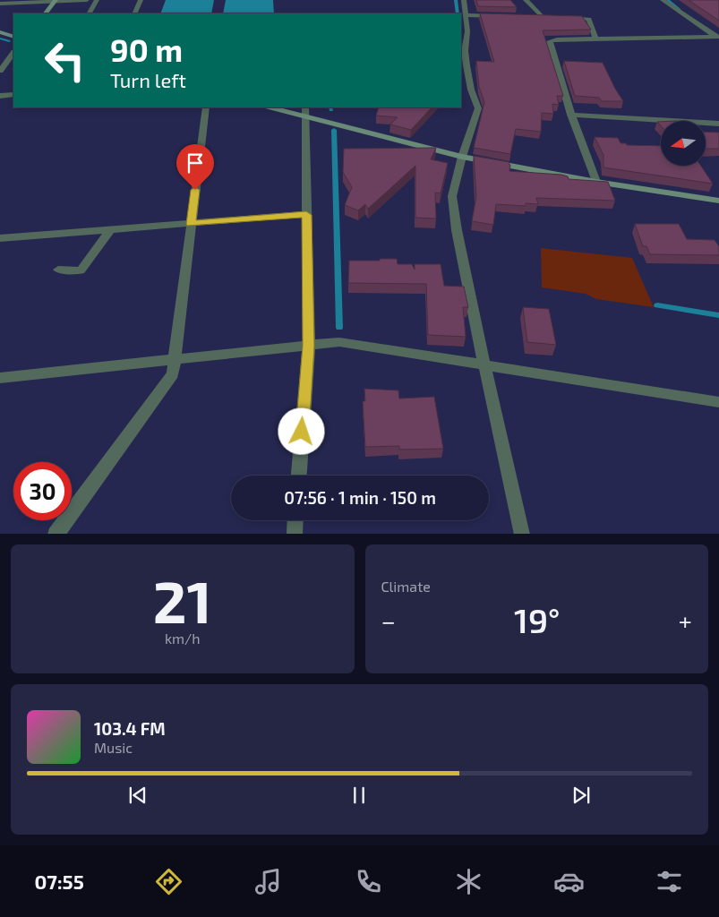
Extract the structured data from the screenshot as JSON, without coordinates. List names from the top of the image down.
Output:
{
  "north": "left",
  "page": {
    "turn": ["90 m", "Turn left"],
    "limit": "30",
    "trip": "07:56 · 1 min · 150 m",
    "tile": [
      ["21", "km/h"],
      "Climate"
    ],
    "heat": ["−", "19°", "+"],
    "song": ["103.4 FM", "Music"],
    "tabs": "07:55"
  }
}
